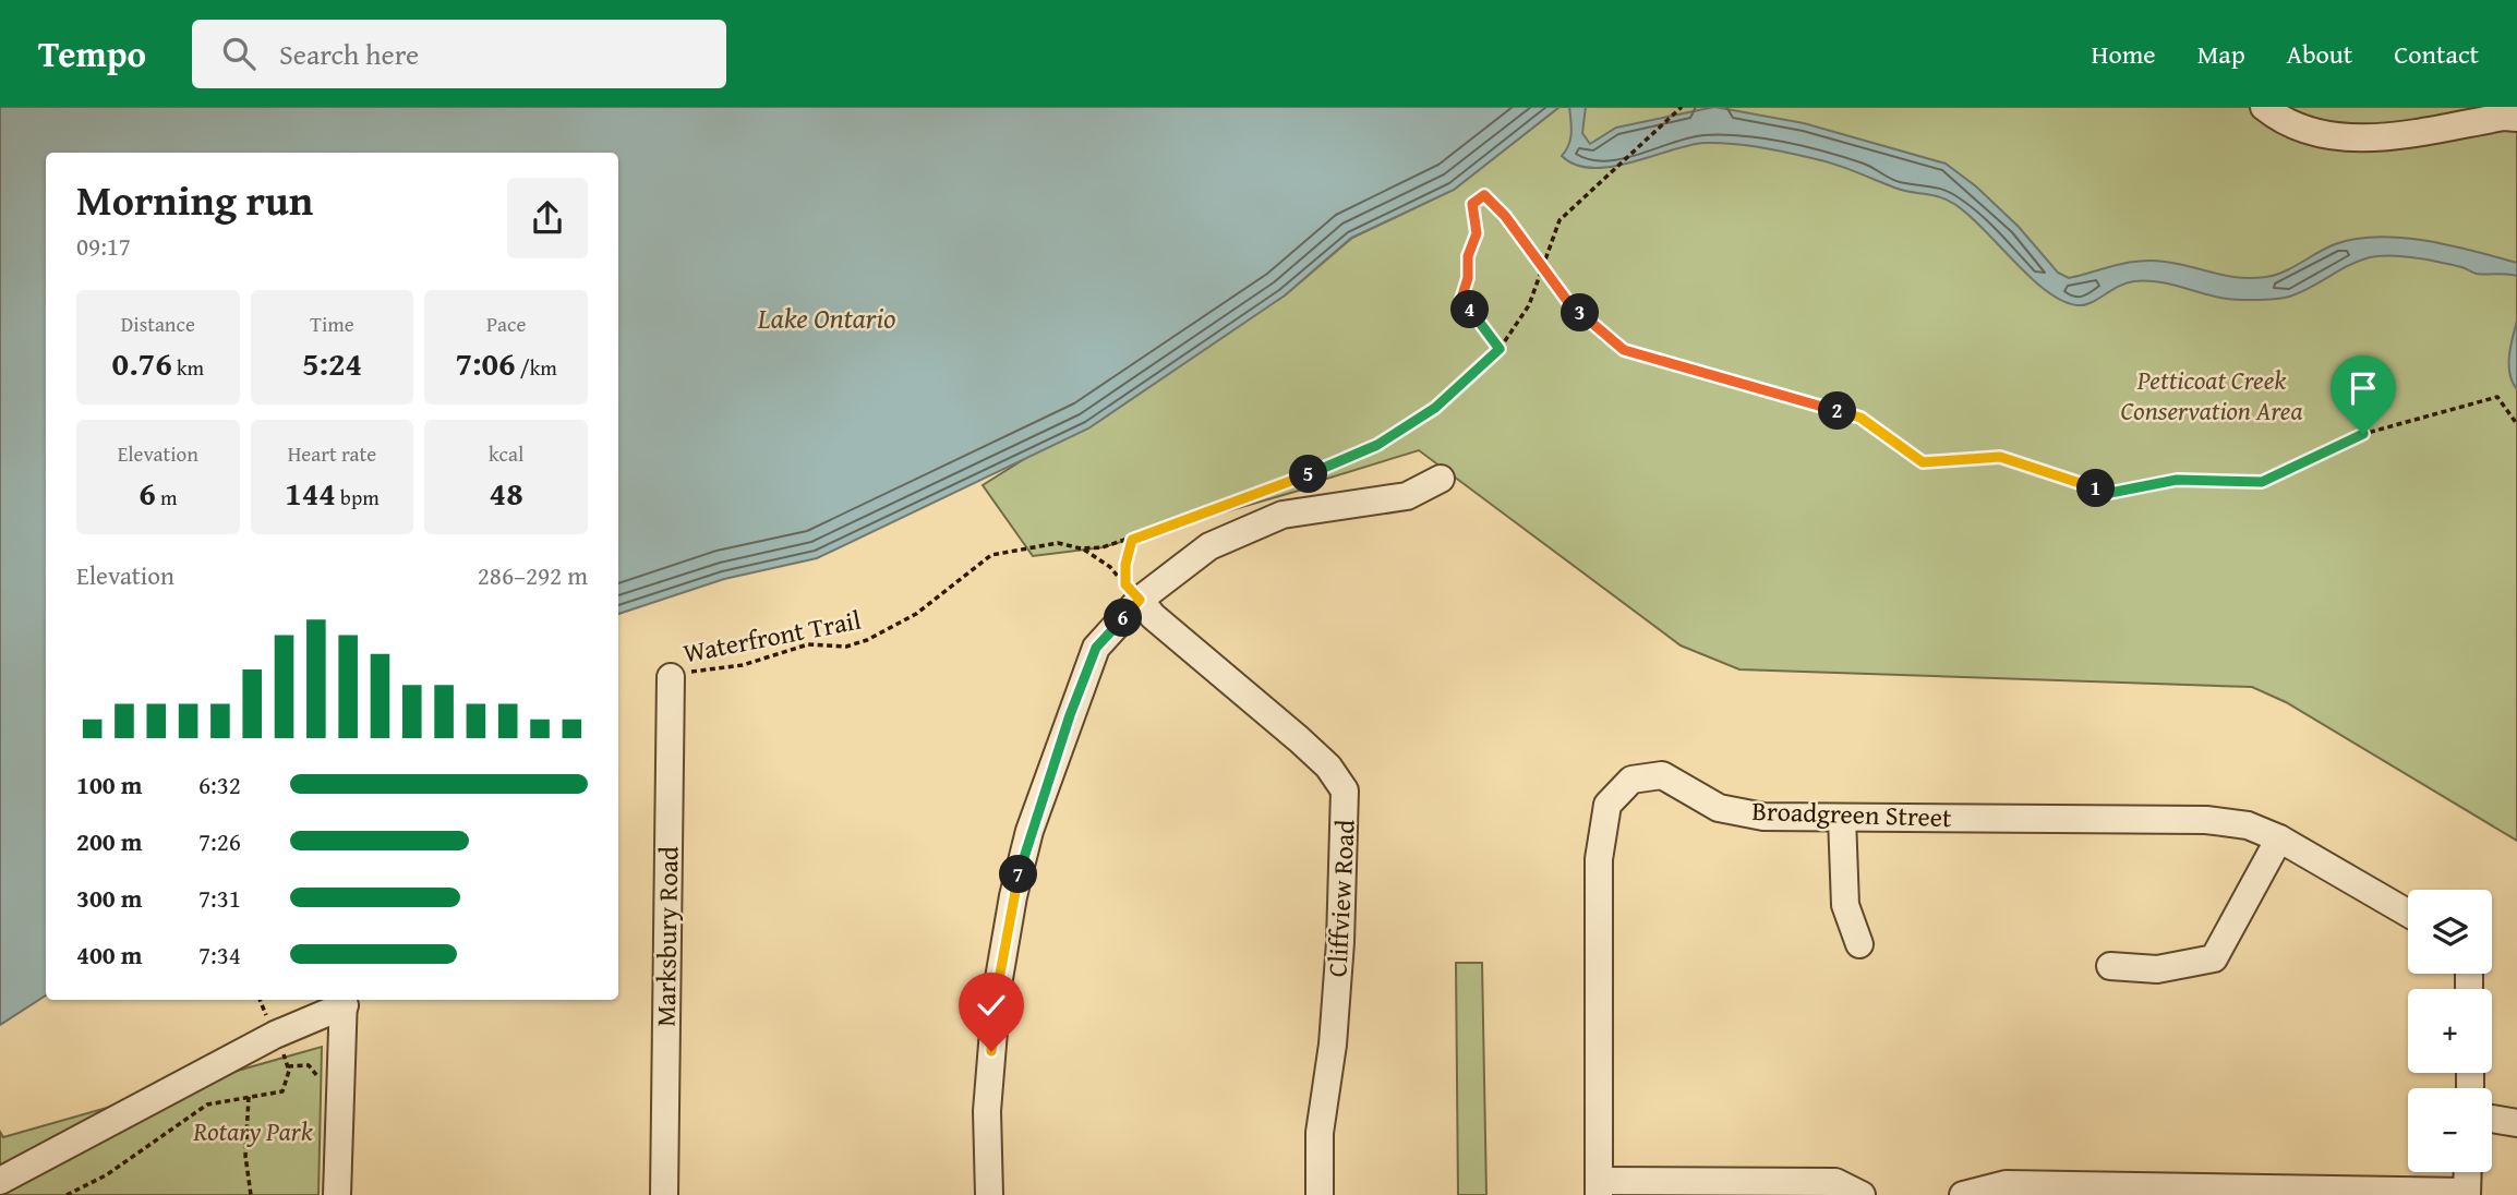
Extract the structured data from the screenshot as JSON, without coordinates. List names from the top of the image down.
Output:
{
  "streets": {
    "street": ["Broadgreen Street", "Cliffview Road", "Marksbury Road"],
    "path": ["Waterfront Trail"]
  },
  "crossings": [
    ["Waterfront Trail", "Marksbury Road"]
  ],
  "water": ["Lake Ontario"],
  "parks": ["Petticoat Creek Conservation Area", "Rotary Park"],
  "page": {
    "header": "Tempo",
    "search": "Search here",
    "nav": [
      "Home",
      "Map",
      "About",
      "Contact"
    ],
    "heading": ["Morning run", "09:17"],
    "stats": [
      ["Distance", "0.76 km"],
      ["Time", "5:24"],
      ["Pace", "7:06 /km"],
      ["Elevation", "6 m"],
      ["Heart rate", "144 bpm"],
      ["kcal", "48"]
    ],
    "pins": [
      "4",
      "3",
      "2",
      "5",
      "1",
      "6",
      "7"
    ],
    "chart": ["Elevation", "286–292 m"],
    "list": [
      {
        "name": "100 m",
        "note": "6:32"
      },
      {
        "name": "200 m",
        "note": "7:26"
      },
      {
        "name": "300 m",
        "note": "7:31"
      },
      {
        "name": "400 m",
        "note": "7:34"
      }
    ],
    "map_buttons": ["+", "−"]
  }
}
